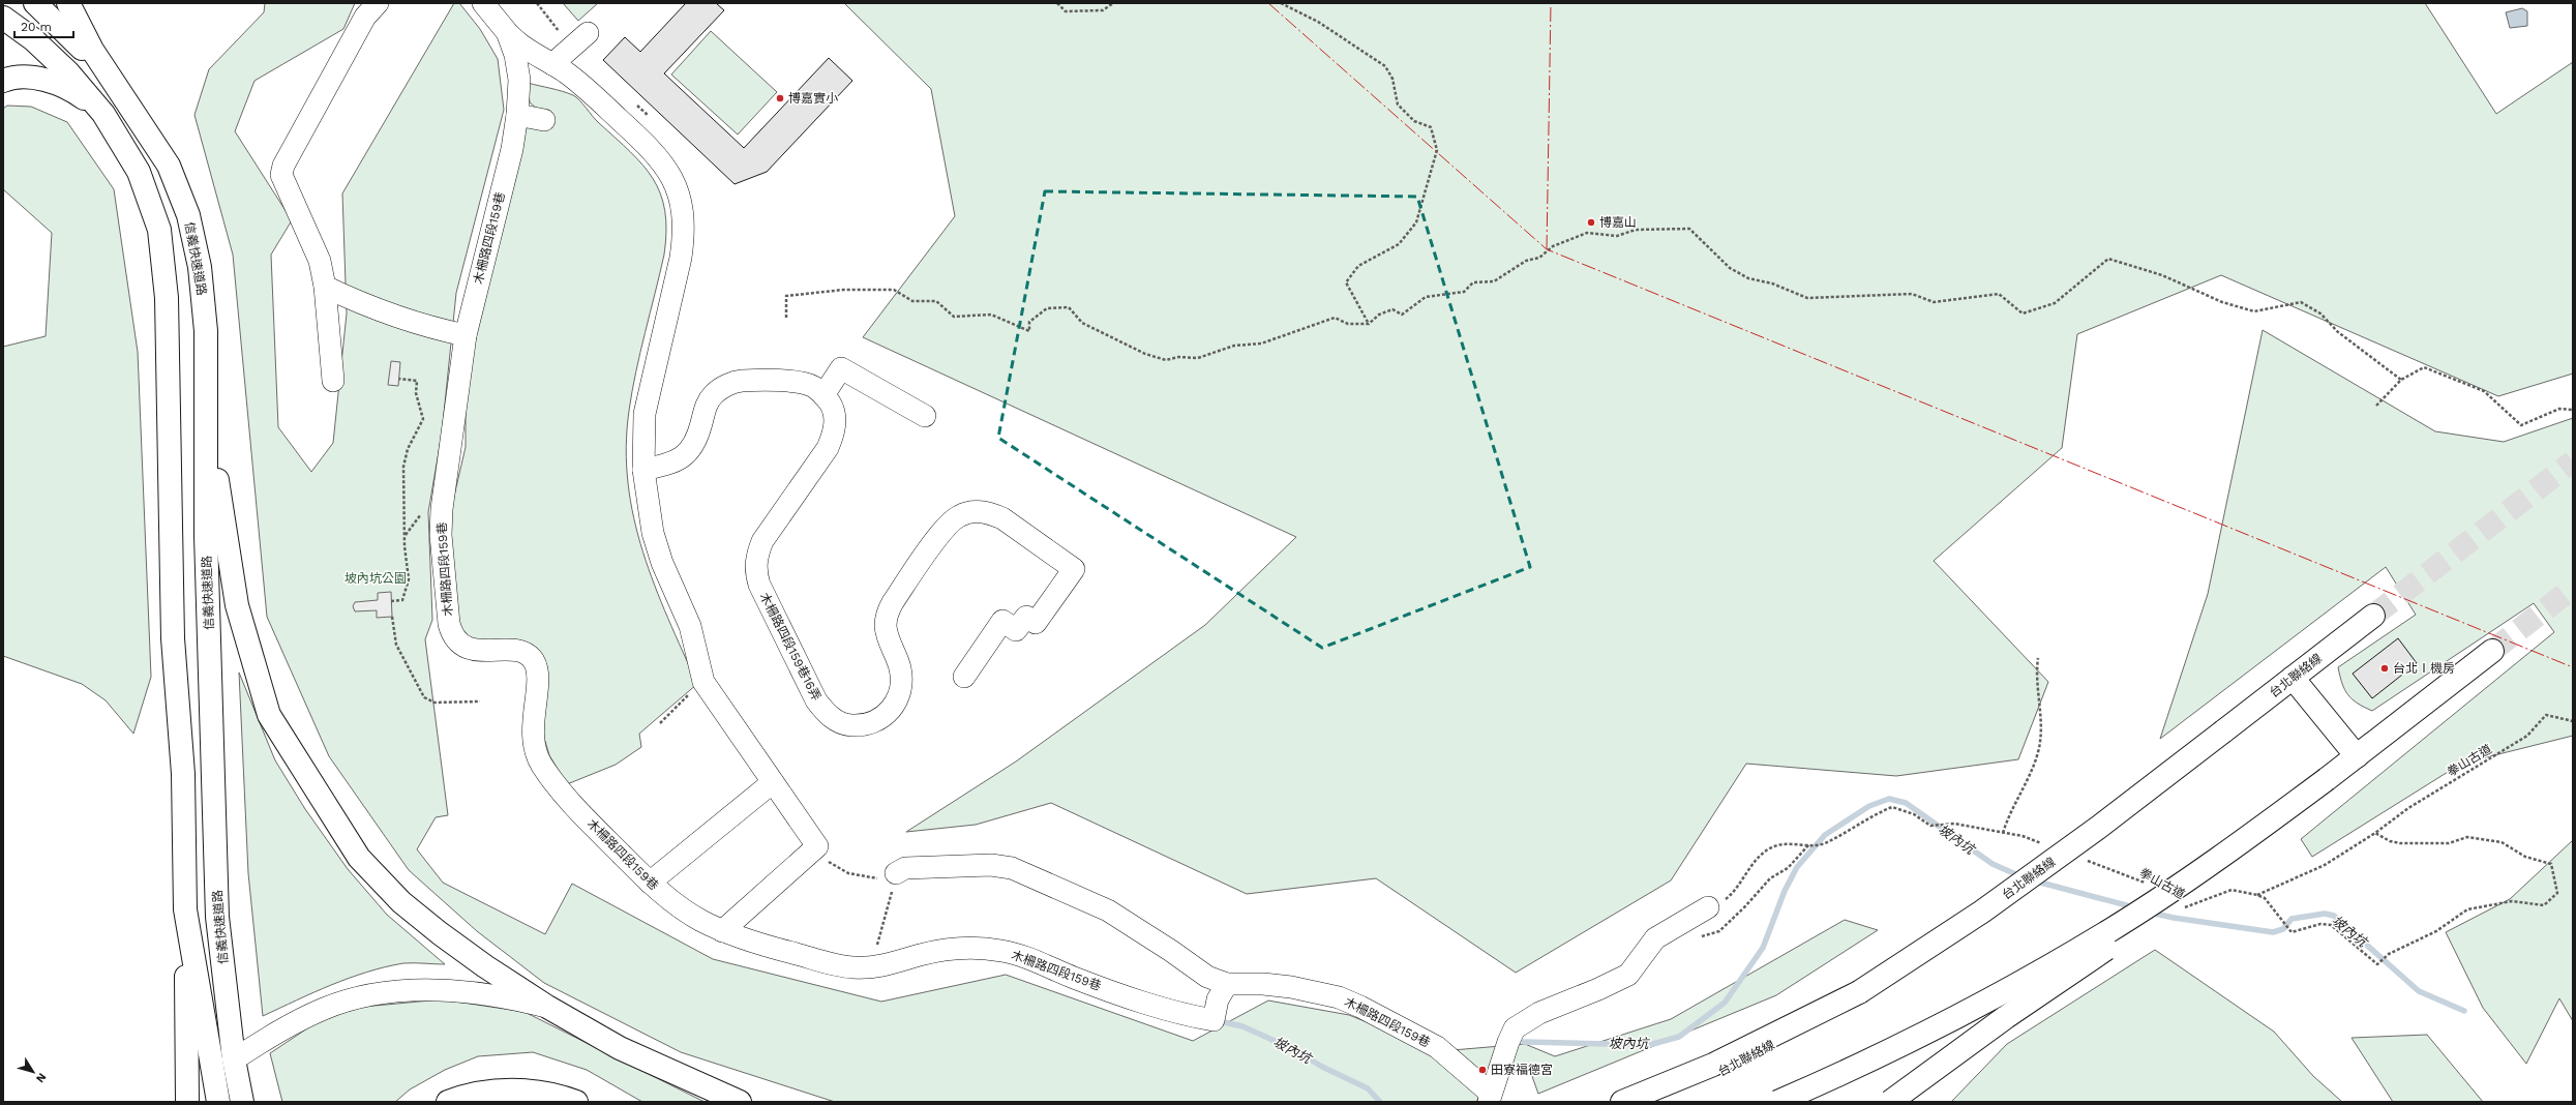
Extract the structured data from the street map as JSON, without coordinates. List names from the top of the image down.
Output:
{
  "streets": {
    "highway": ["信義快速道路", "台北聯絡線"],
    "street": ["木柵路四段159巷", "木柵路四段159巷16弄"],
    "path": ["拳山古道"]
  },
  "water": ["坡內坑"],
  "parks": ["坡內坑公園"],
  "places": [
    "博嘉實小",
    "博嘉山",
    "台北Ⅰ機房",
    "田寮福德宮"
  ],
  "scale_bar": "20 m",
  "north": "bottom right"
}
